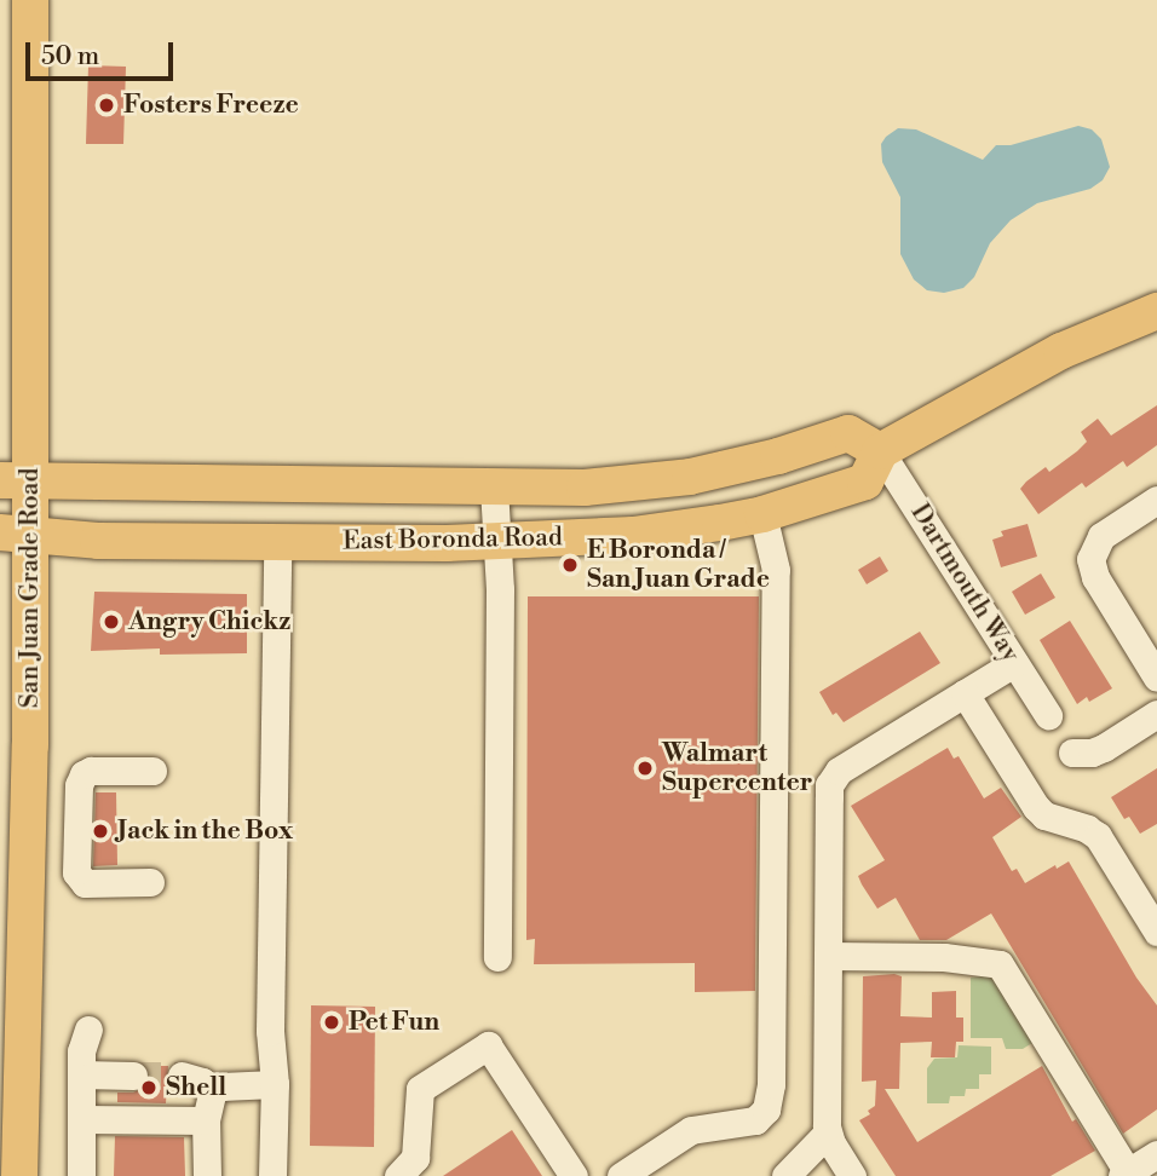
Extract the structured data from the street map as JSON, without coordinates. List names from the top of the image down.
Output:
{
  "streets": {
    "main road": ["East Boronda Road", "San Juan Grade Road"],
    "street": ["Dartmouth Way"]
  },
  "crossings": [
    ["East Boronda Road", "Dartmouth Way"],
    ["East Boronda Road", "San Juan Grade Road"]
  ],
  "places": [
    "Fosters Freeze",
    "E Boronda / San Juan Grade",
    "Angry Chickz",
    "Walmart Supercenter",
    "Jack in the Box",
    "Pet Fun",
    "Shell"
  ],
  "scale_bar": "50 m"
}
